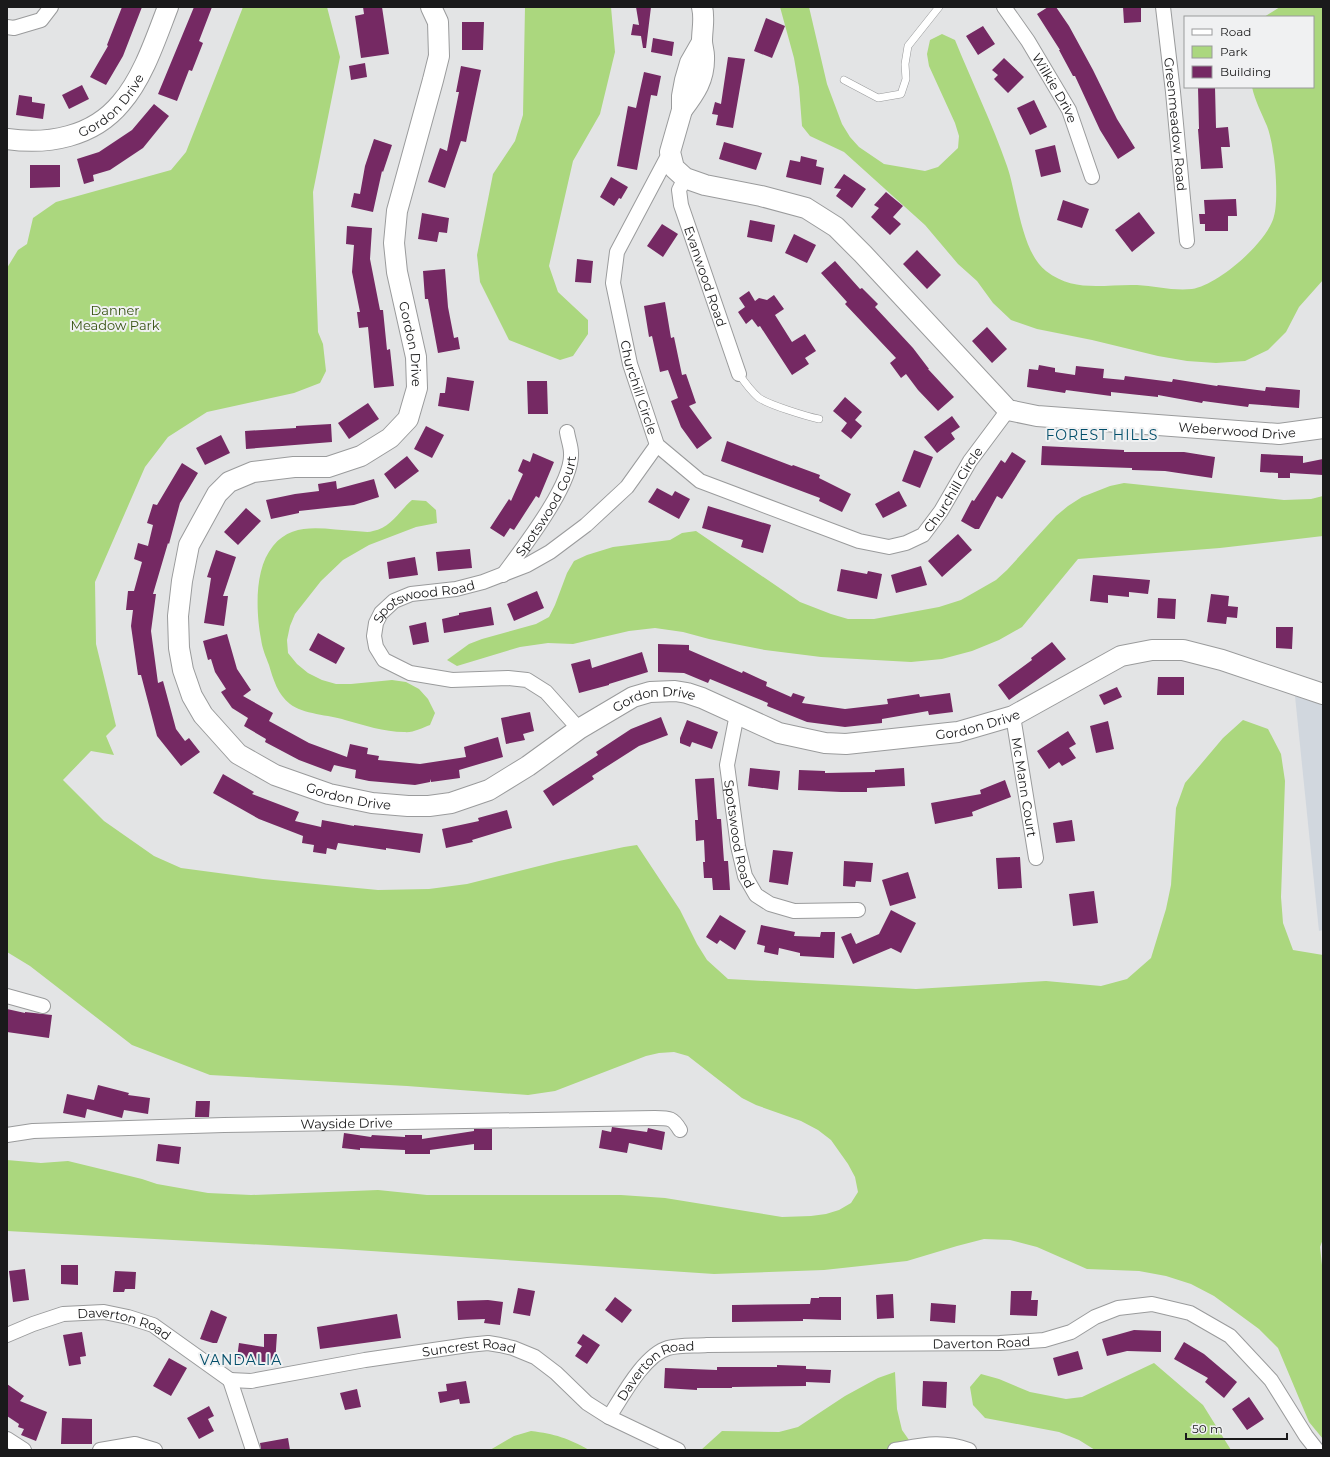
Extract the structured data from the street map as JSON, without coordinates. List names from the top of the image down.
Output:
{
  "streets": {
    "street": [
      "Wilkie Drive",
      "Gordon Drive",
      "Greenmeadow Road",
      "Evanwood Road",
      "Churchill Circle",
      "Weberwood Drive",
      "Spotswood Court",
      "Spotswood Road",
      "Mc Mann Court",
      "Wayside Drive",
      "Daverton Road",
      "Suncrest Road"
    ]
  },
  "crossings": [
    ["Gordon Drive", "Spotswood Road"],
    ["Gordon Drive", "Mc Mann Court"],
    ["Churchill Circle", "Weberwood Drive"],
    ["Churchill Circle", "Spotswood Road"],
    ["Spotswood Court", "Spotswood Road"],
    ["Daverton Road", "Suncrest Road"]
  ],
  "districts": ["FOREST HILLS", "VANDALIA"],
  "parks": ["Danner Meadow Park"],
  "legend": ["Road", "Park", "Building"],
  "scale_bar": "50 m"
}
